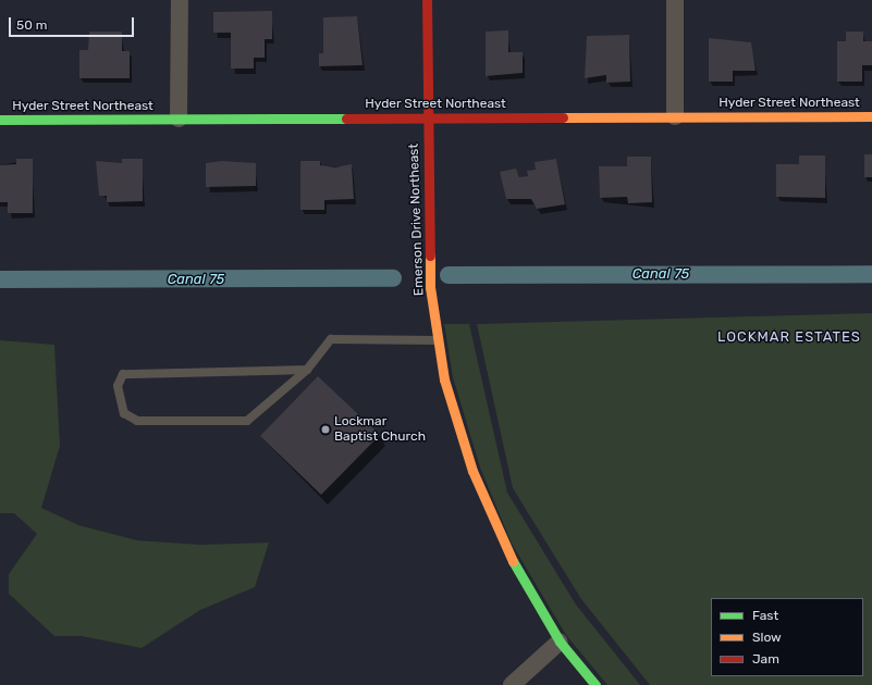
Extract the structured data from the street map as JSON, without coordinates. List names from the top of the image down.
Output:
{
  "streets": {
    "street": ["Hyder Street Northeast", "Emerson Drive Northeast"]
  },
  "crossings": [
    ["Hyder Street Northeast", "Emerson Drive Northeast"]
  ],
  "districts": ["LOCKMAR ESTATES"],
  "water": ["Canal 75"],
  "places": ["Lockmar Baptist Church"],
  "legend": ["Fast", "Slow", "Jam"],
  "scale_bar": "50 m"
}
